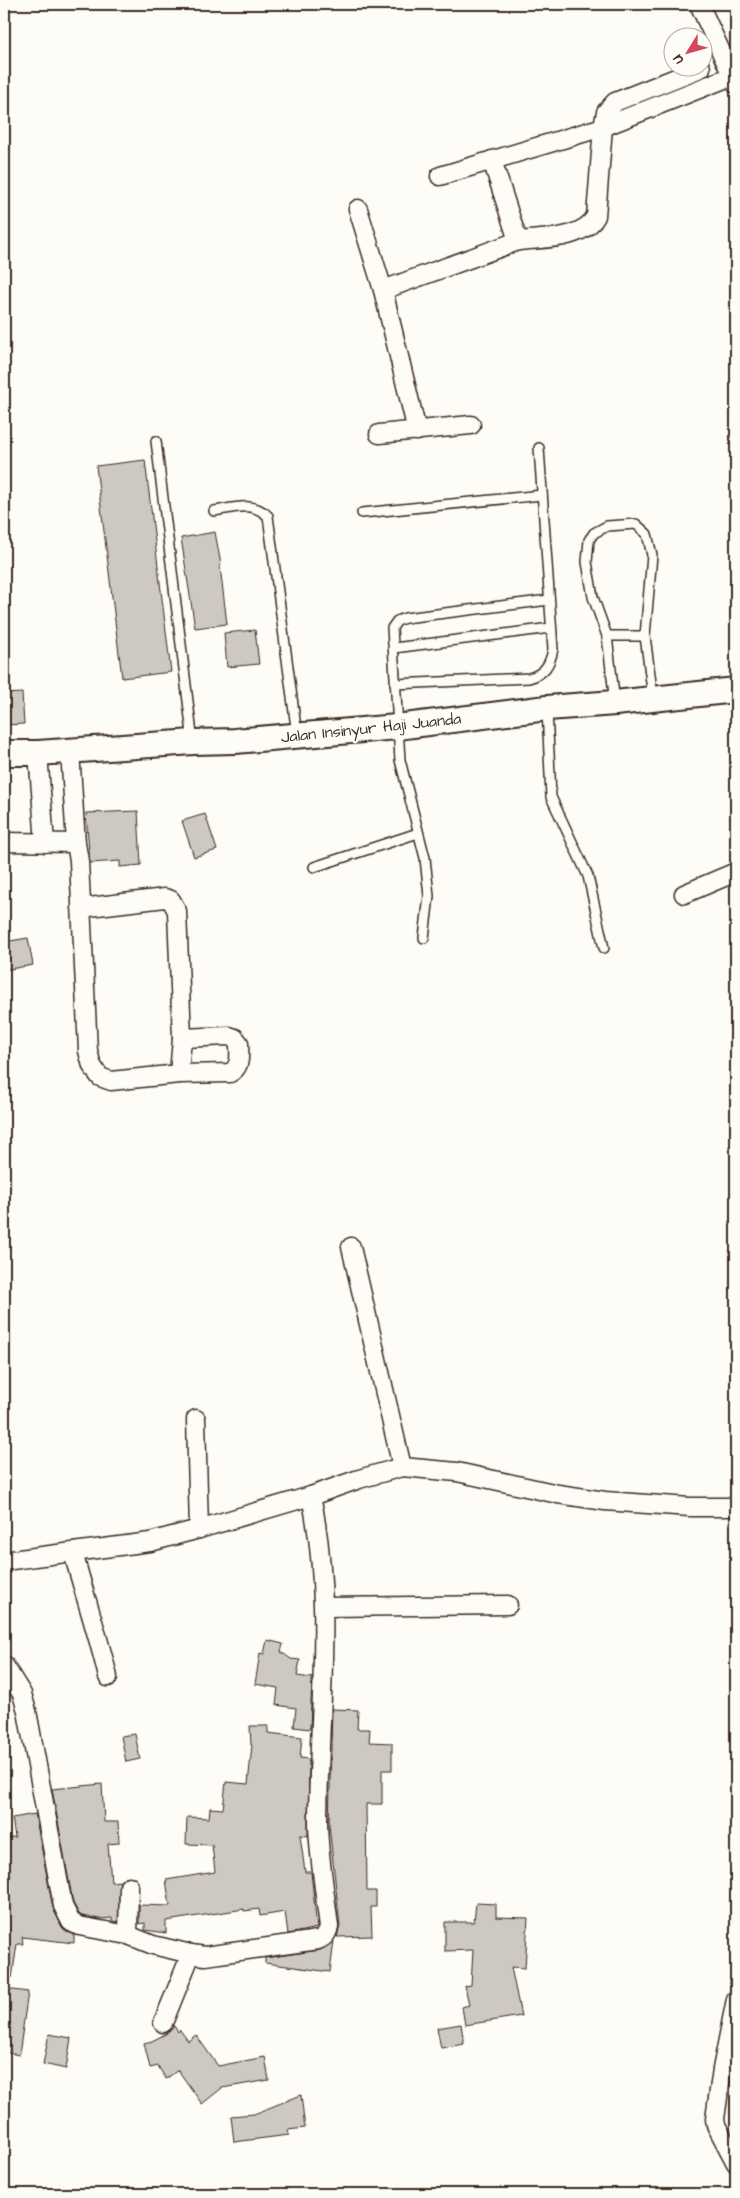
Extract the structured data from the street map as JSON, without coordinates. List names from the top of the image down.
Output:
{
  "streets": {
    "main road": ["Jalan Insinyur Haji Juanda"]
  },
  "north": "bottom left"
}
